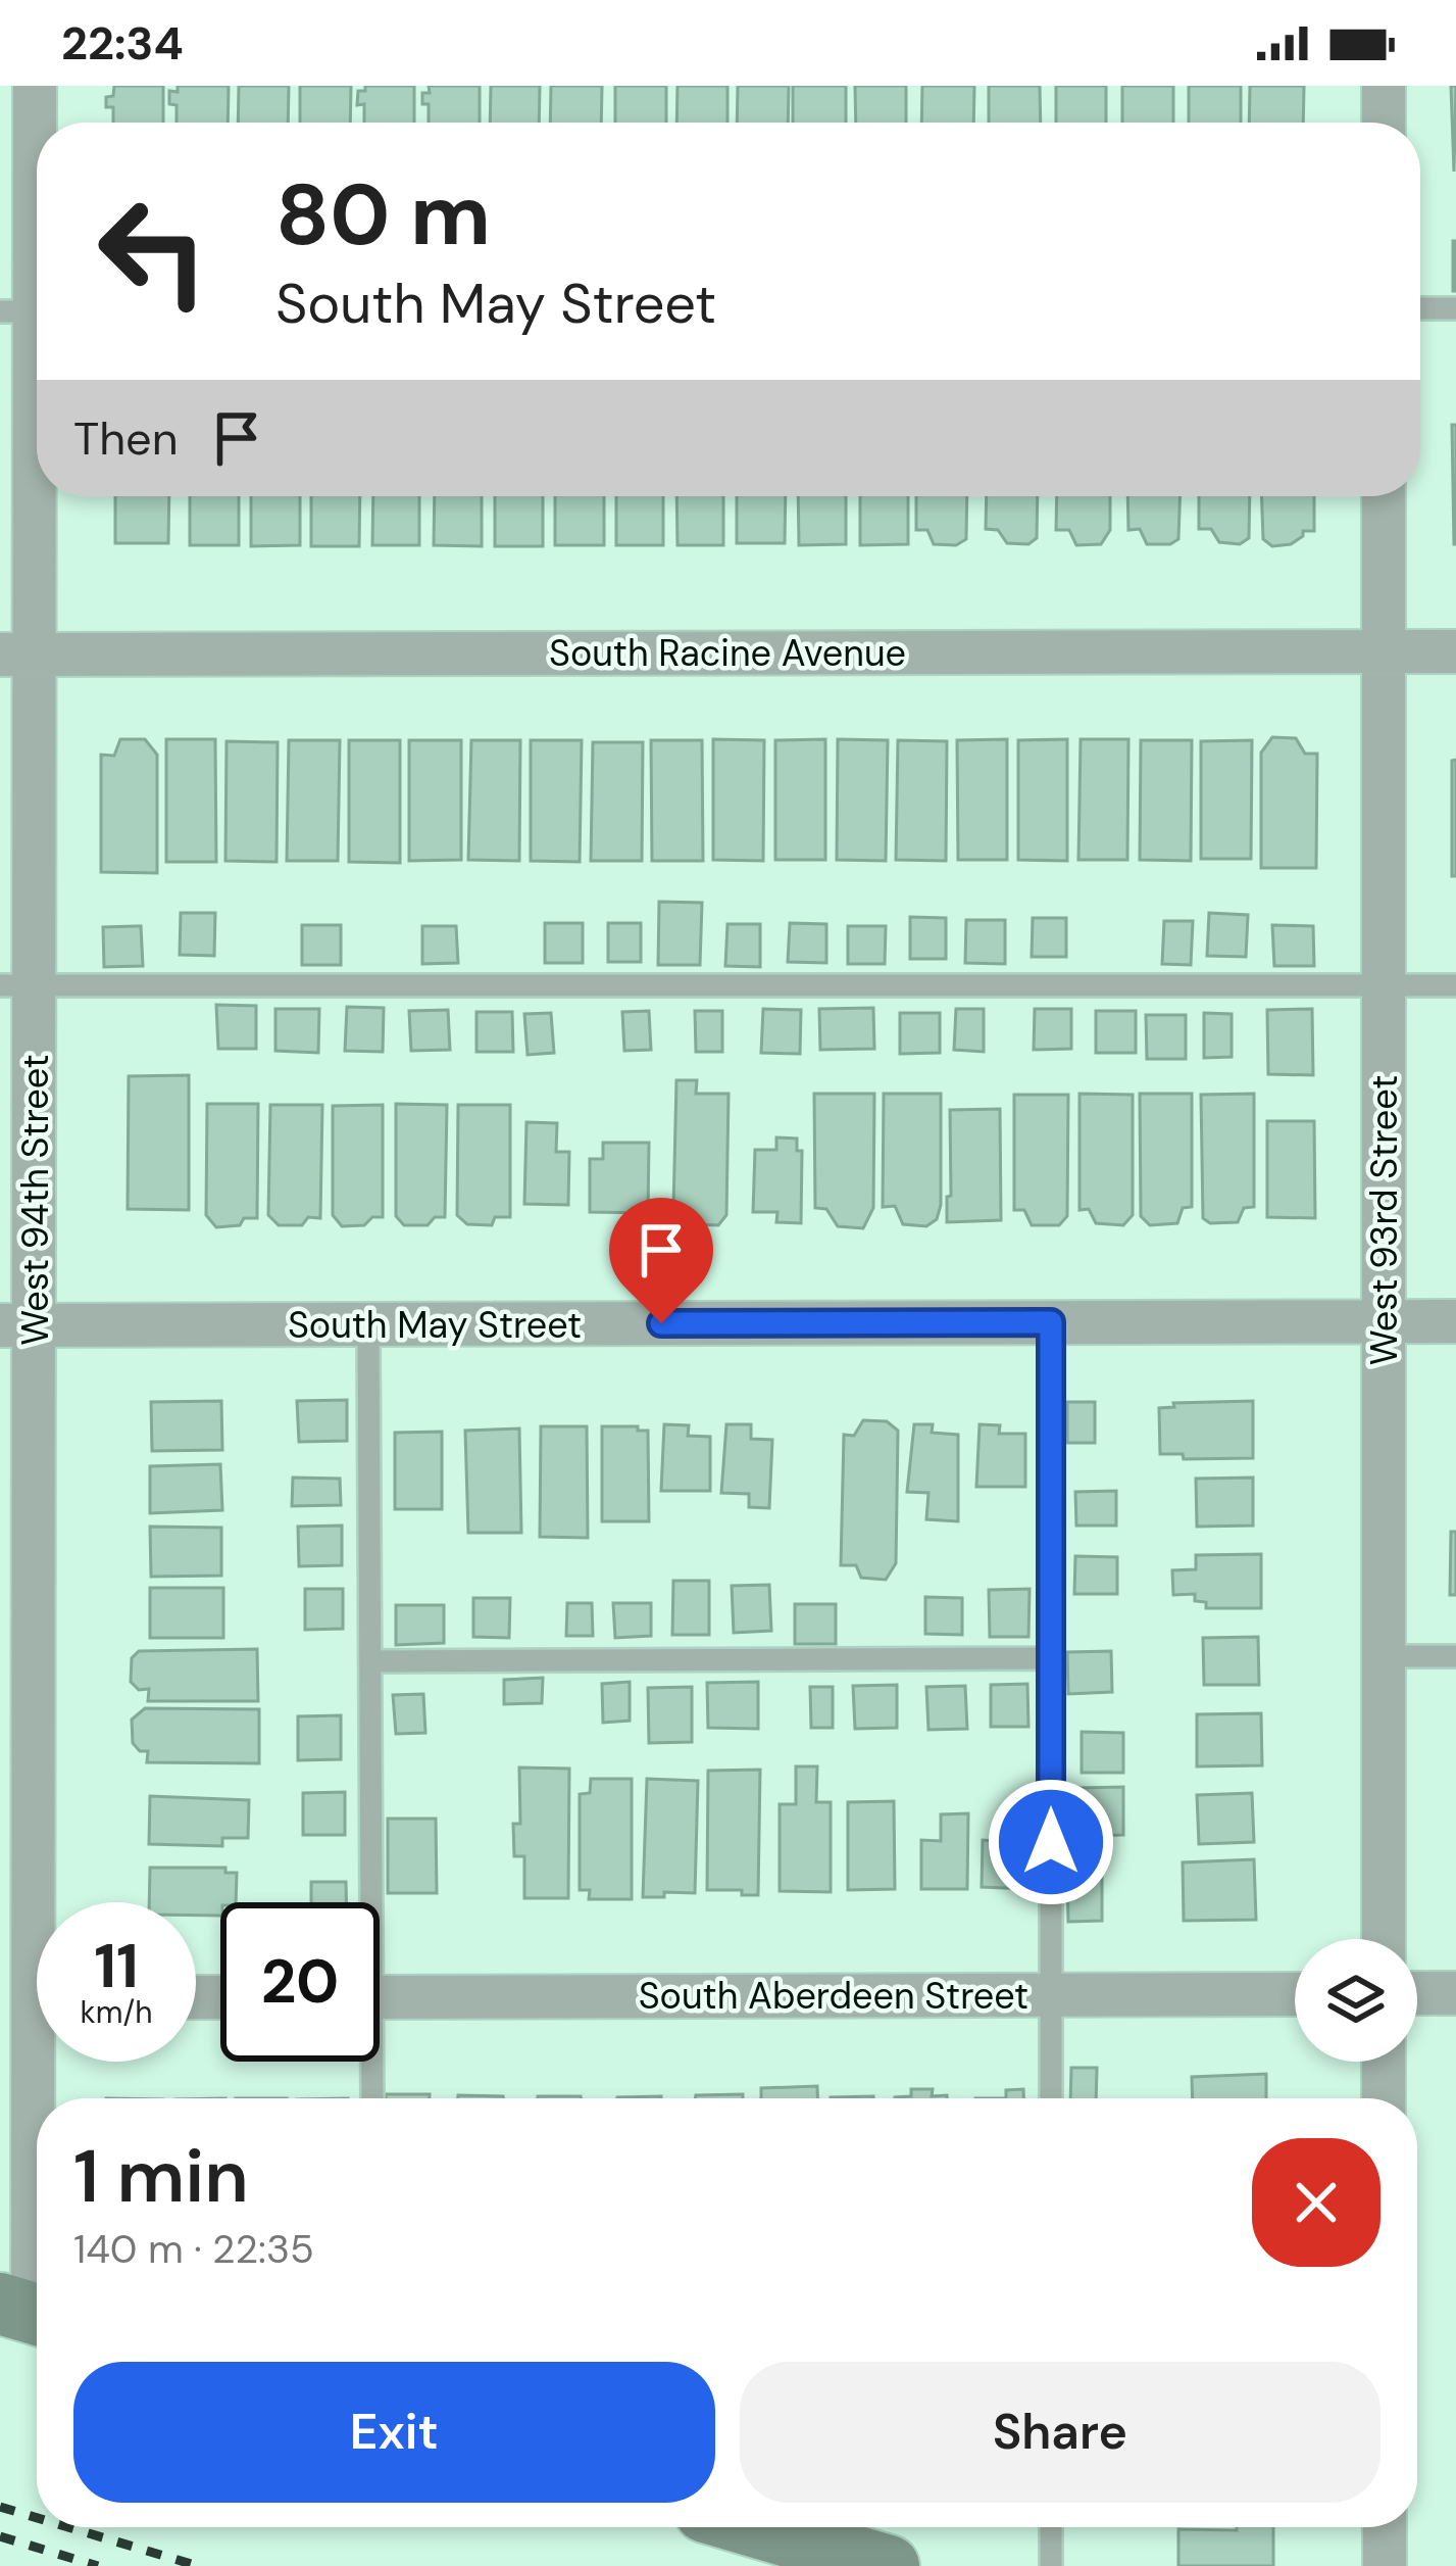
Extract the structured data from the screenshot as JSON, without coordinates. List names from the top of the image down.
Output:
{
  "streets": {
    "street": [
      "South Racine Avenue",
      "West 94th Street",
      "West 93rd Street",
      "South May Street",
      "South Aberdeen Street"
    ]
  },
  "crossings": [
    ["South Racine Avenue", "West 94th Street"],
    ["South Racine Avenue", "West 93rd Street"],
    ["West 94th Street", "South May Street"],
    ["West 93rd Street", "South May Street"]
  ],
  "page": {
    "status": "22:34",
    "turn": ["80 m", "South May Street"],
    "then": "Then",
    "speed": "11 km/h",
    "limit": "20",
    "heading": ["1 min", "140 m · 22:35"],
    "buttons": ["Exit", "Share"]
  }
}
